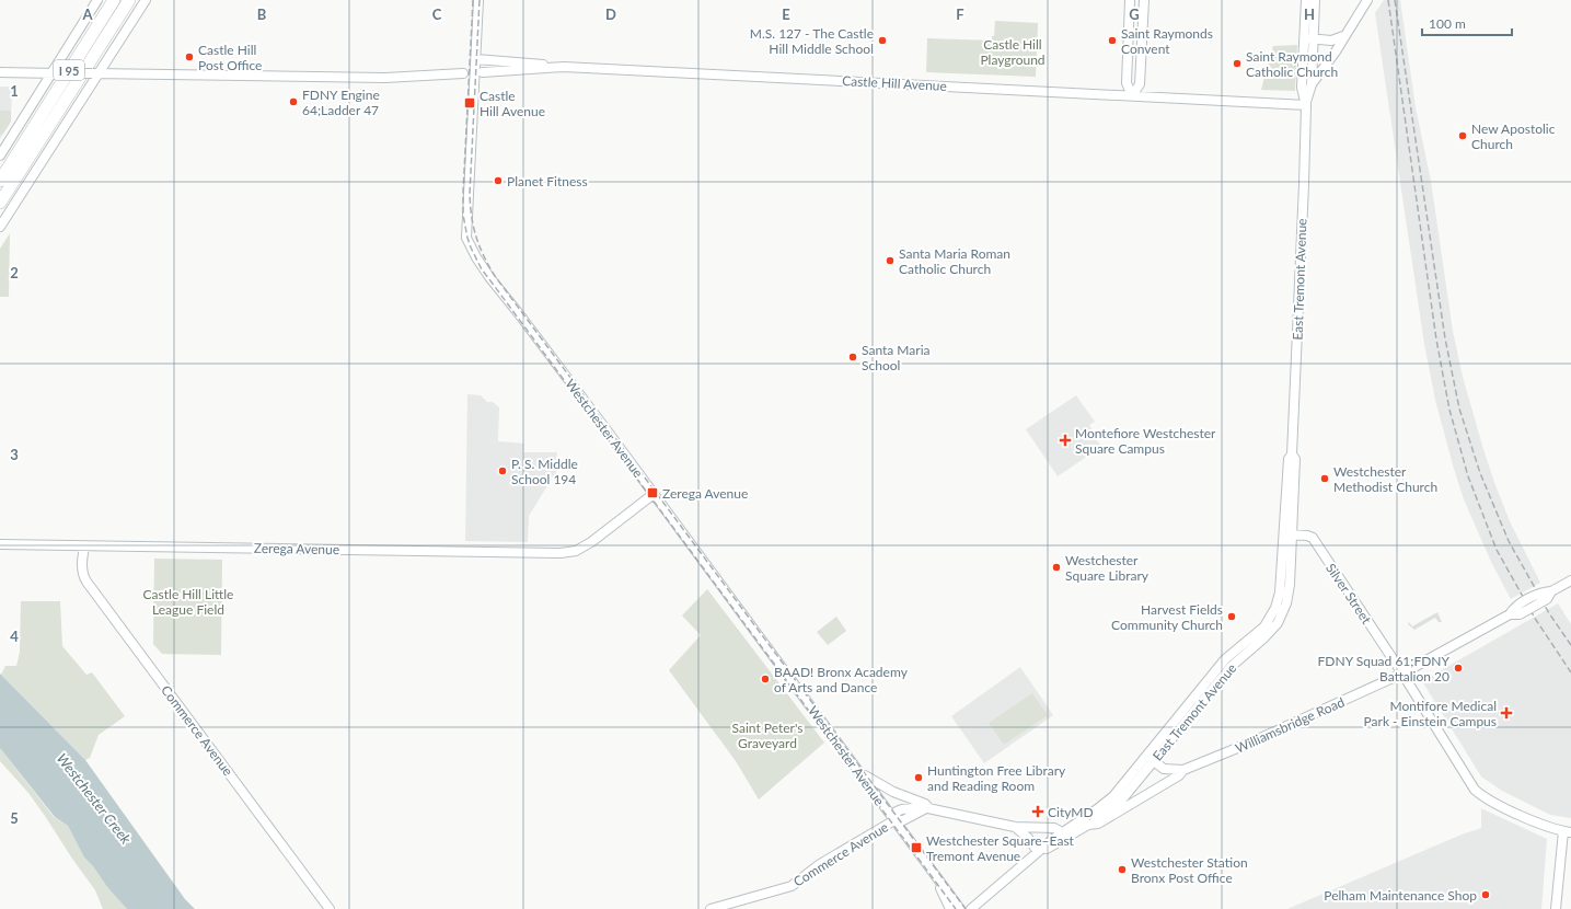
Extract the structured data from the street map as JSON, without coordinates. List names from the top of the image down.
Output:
{
  "streets": {
    "highway": ["I 95"],
    "main road": [
      "Castle Hill Avenue",
      "East Tremont Avenue",
      "Westchester Avenue",
      "Zerega Avenue",
      "Silver Street",
      "Williamsbridge Road",
      "Commerce Avenue"
    ]
  },
  "crossings": [
    ["Castle Hill Avenue", "East Tremont Avenue"],
    ["East Tremont Avenue", "Silver Street"],
    ["East Tremont Avenue", "Williamsbridge Road"],
    ["Westchester Avenue", "Zerega Avenue"],
    ["Westchester Avenue", "Commerce Avenue"],
    ["Zerega Avenue", "Commerce Avenue"],
    ["Silver Street", "Williamsbridge Road"]
  ],
  "water": ["Westchester Creek"],
  "parks": ["Castle Hill Playground", "Castle Hill Little League Field", "Saint Peter's Graveyard"],
  "places": {
    "other": [
      "M.S. 127 - The Castle Hill Middle School",
      "Saint Raymonds Convent",
      "Castle Hill Post Office",
      "Saint Raymond Catholic Church",
      "FDNY Engine 64;Ladder 47",
      "New Apostolic Church",
      "Planet Fitness",
      "Santa Maria Roman Catholic Church",
      "Santa Maria School",
      "P. S. Middle School 194",
      "Westchester Methodist Church",
      "Westchester Square Library",
      "Harvest Fields Community Church",
      "FDNY Squad 61;FDNY Battalion 20",
      "BAAD! Bronx Academy of Arts and Dance",
      "Huntington Free Library and Reading Room",
      "Westchester Station Bronx Post Office",
      "Pelham Maintenance Shop"
    ],
    "transit": ["Castle Hill Avenue", "Zerega Avenue", "Westchester Square–East Tremont Avenue"],
    "health": ["Montefiore Westchester Square Campus", "Montifore Medical Park - Einstein Campus", "CityMD"]
  },
  "scale_bar": "100 m",
  "grid": {
    "columns": [
      "A",
      "B",
      "C",
      "D",
      "E",
      "F",
      "G",
      "H"
    ],
    "rows": [
      "1",
      "2",
      "3",
      "4",
      "5"
    ]
  }
}
